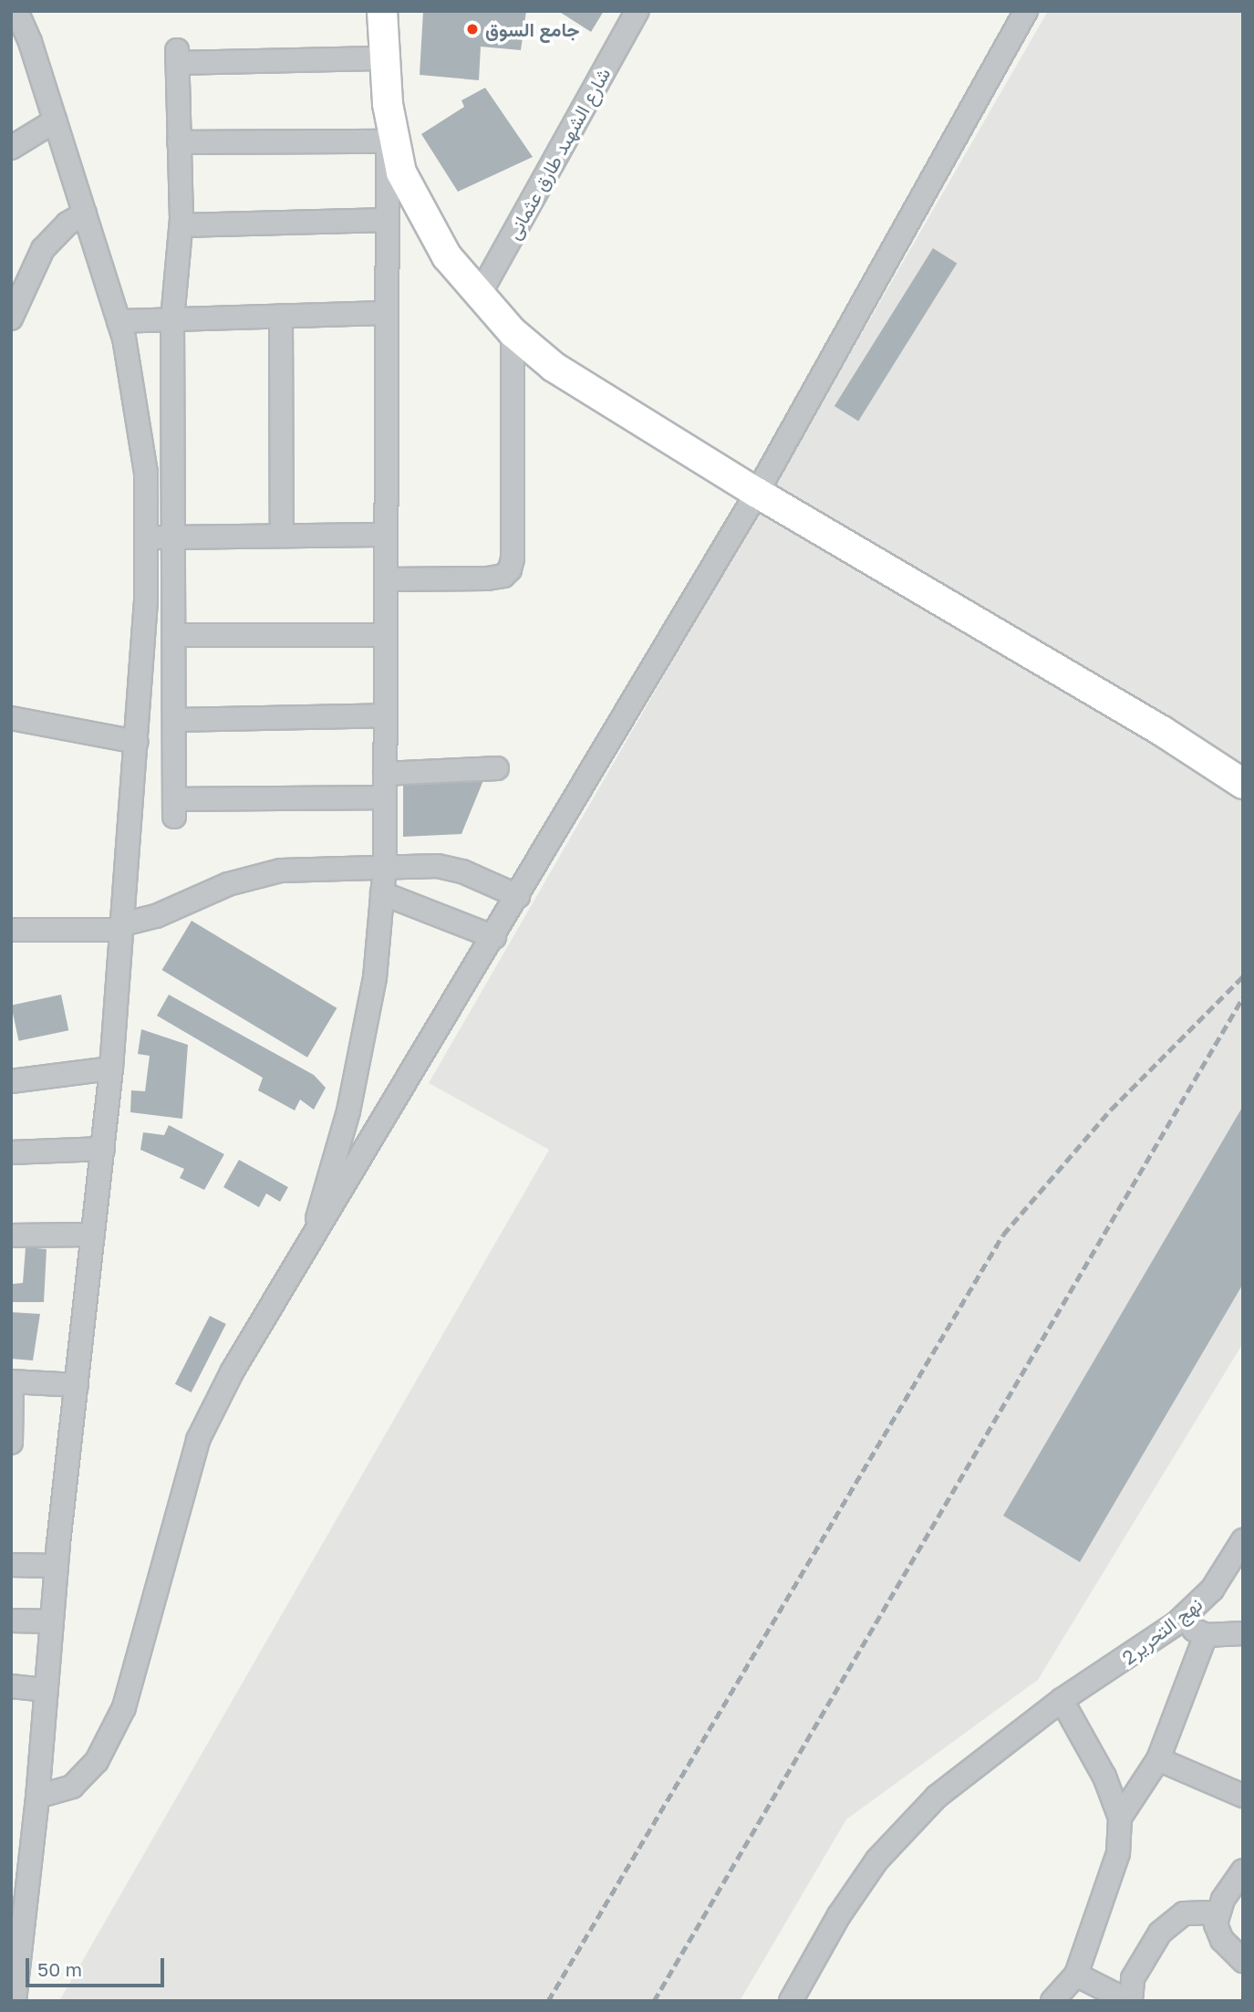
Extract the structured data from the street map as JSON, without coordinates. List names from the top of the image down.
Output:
{
  "streets": {
    "street": ["شارع الشهىد طارق عثمانى", "نهج التحرير2"]
  },
  "places": ["جامع السوق"],
  "scale_bar": "50 m"
}
